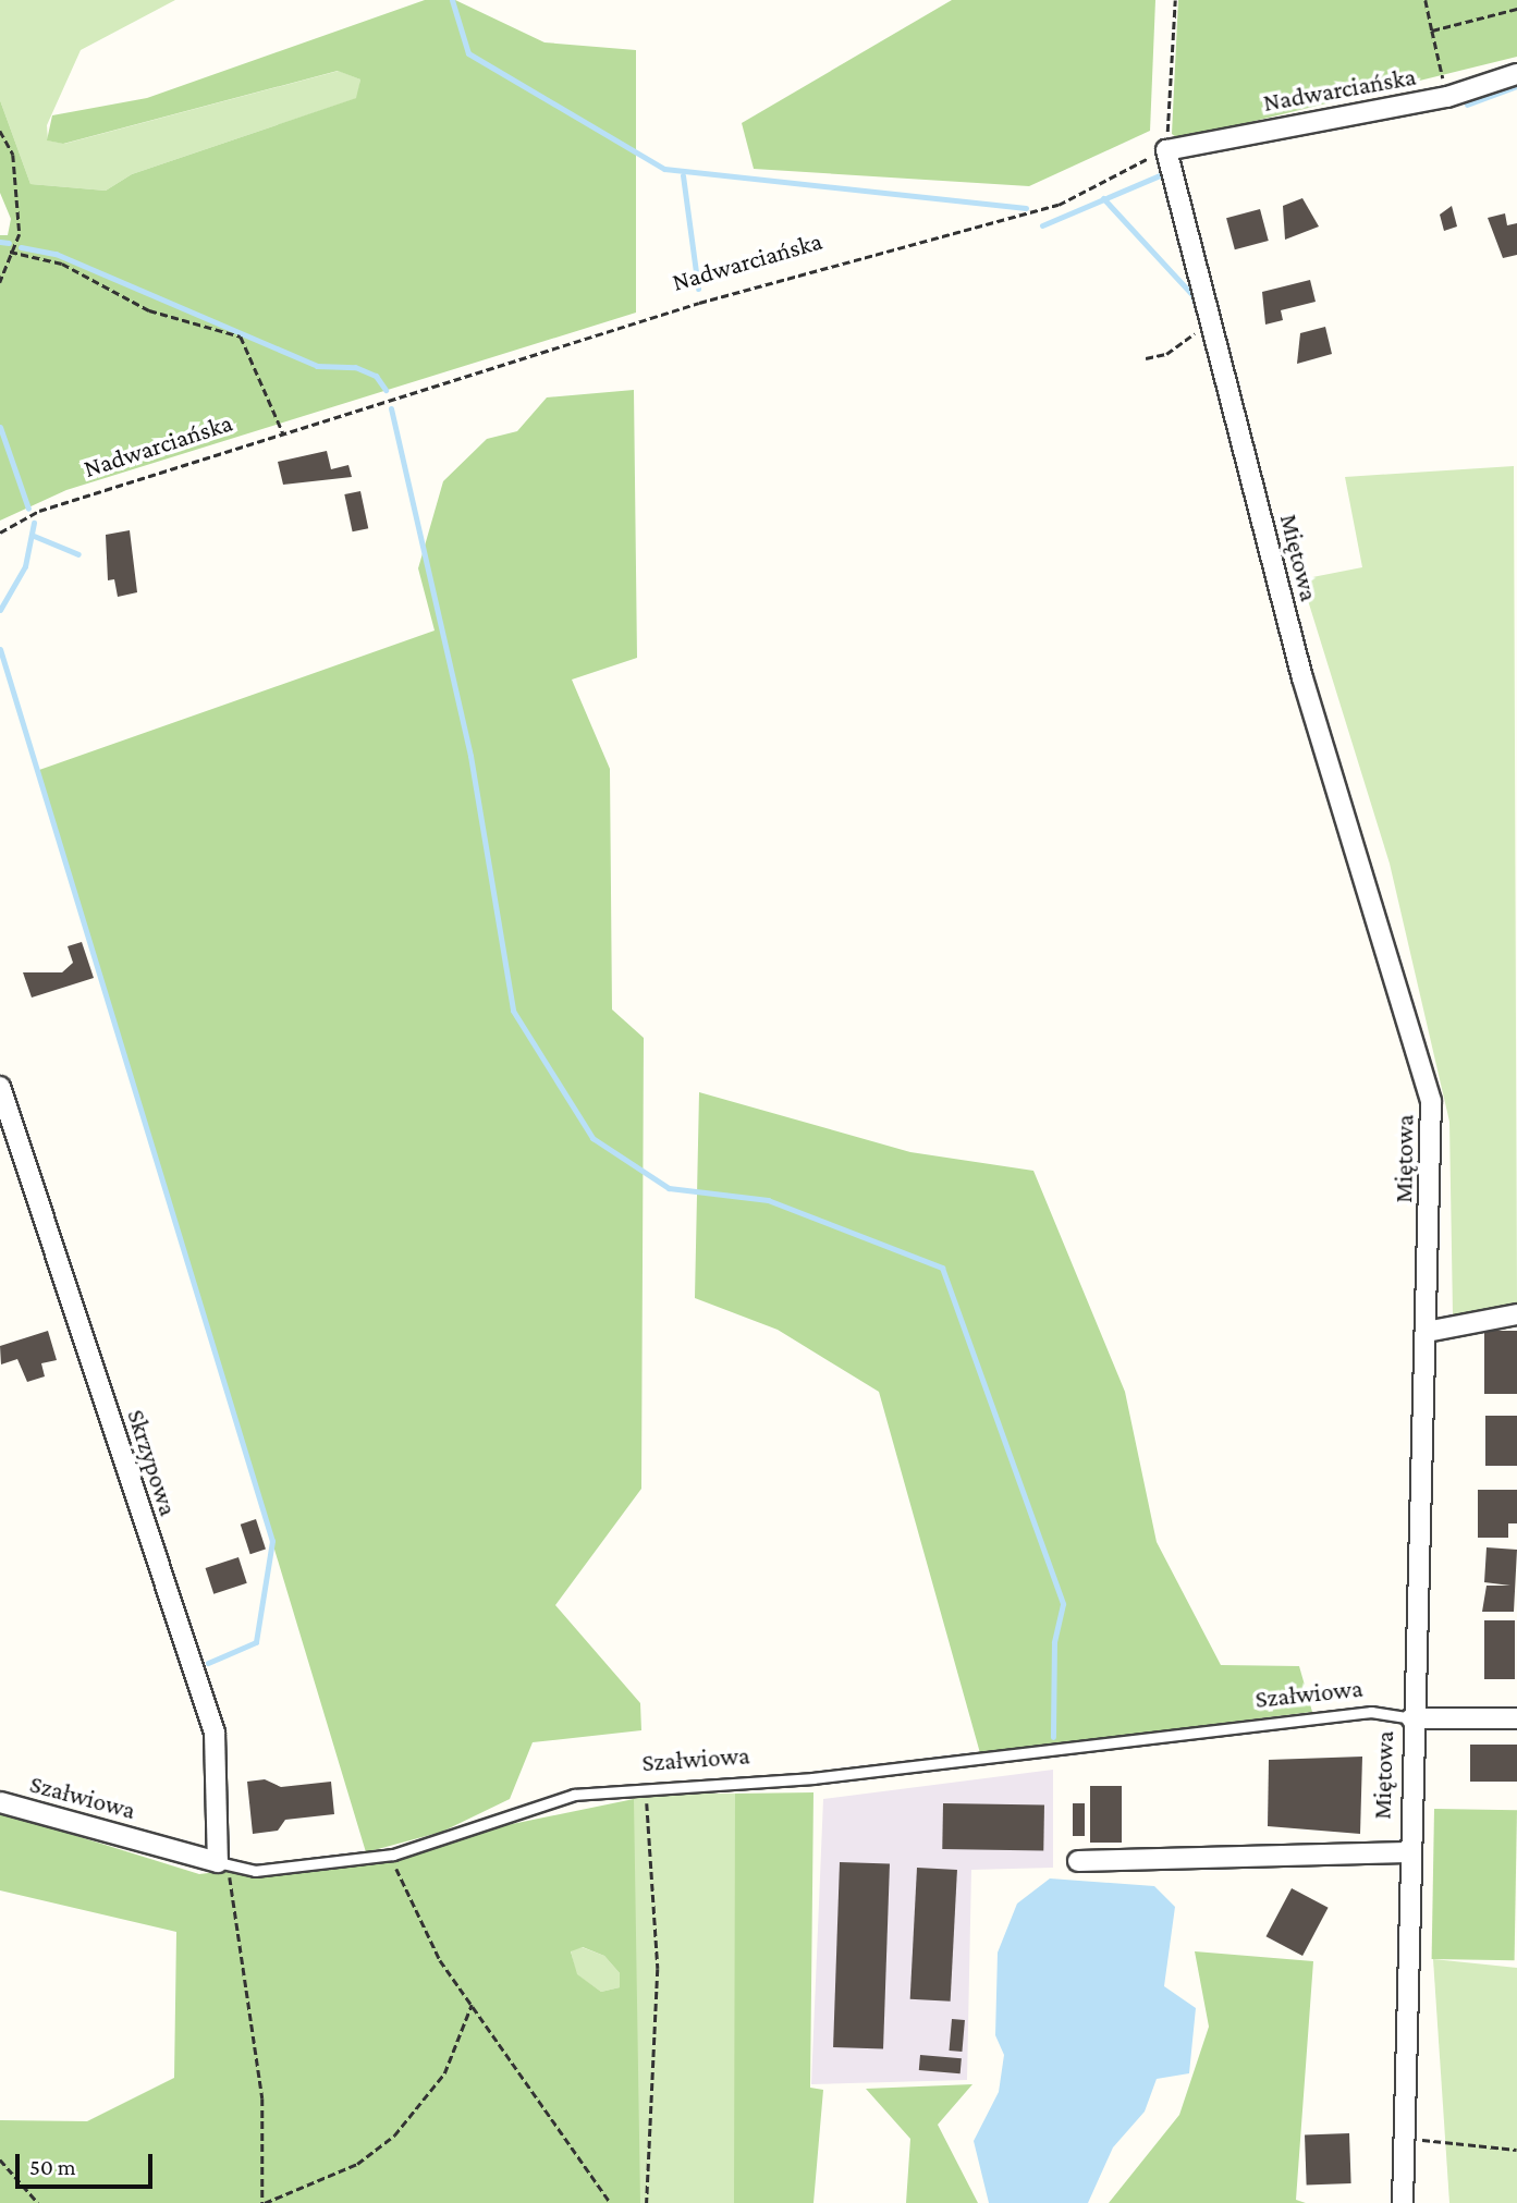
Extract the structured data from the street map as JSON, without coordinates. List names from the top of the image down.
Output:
{
  "streets": {
    "street": [
      "Nadwarciańska",
      "Miętowa",
      "Skrzypowa",
      "Szałwiowa"
    ]
  },
  "crossings": [
    ["Nadwarciańska", "Miętowa"],
    ["Miętowa", "Szałwiowa"],
    ["Skrzypowa", "Szałwiowa"]
  ],
  "scale_bar": "50 m"
}
